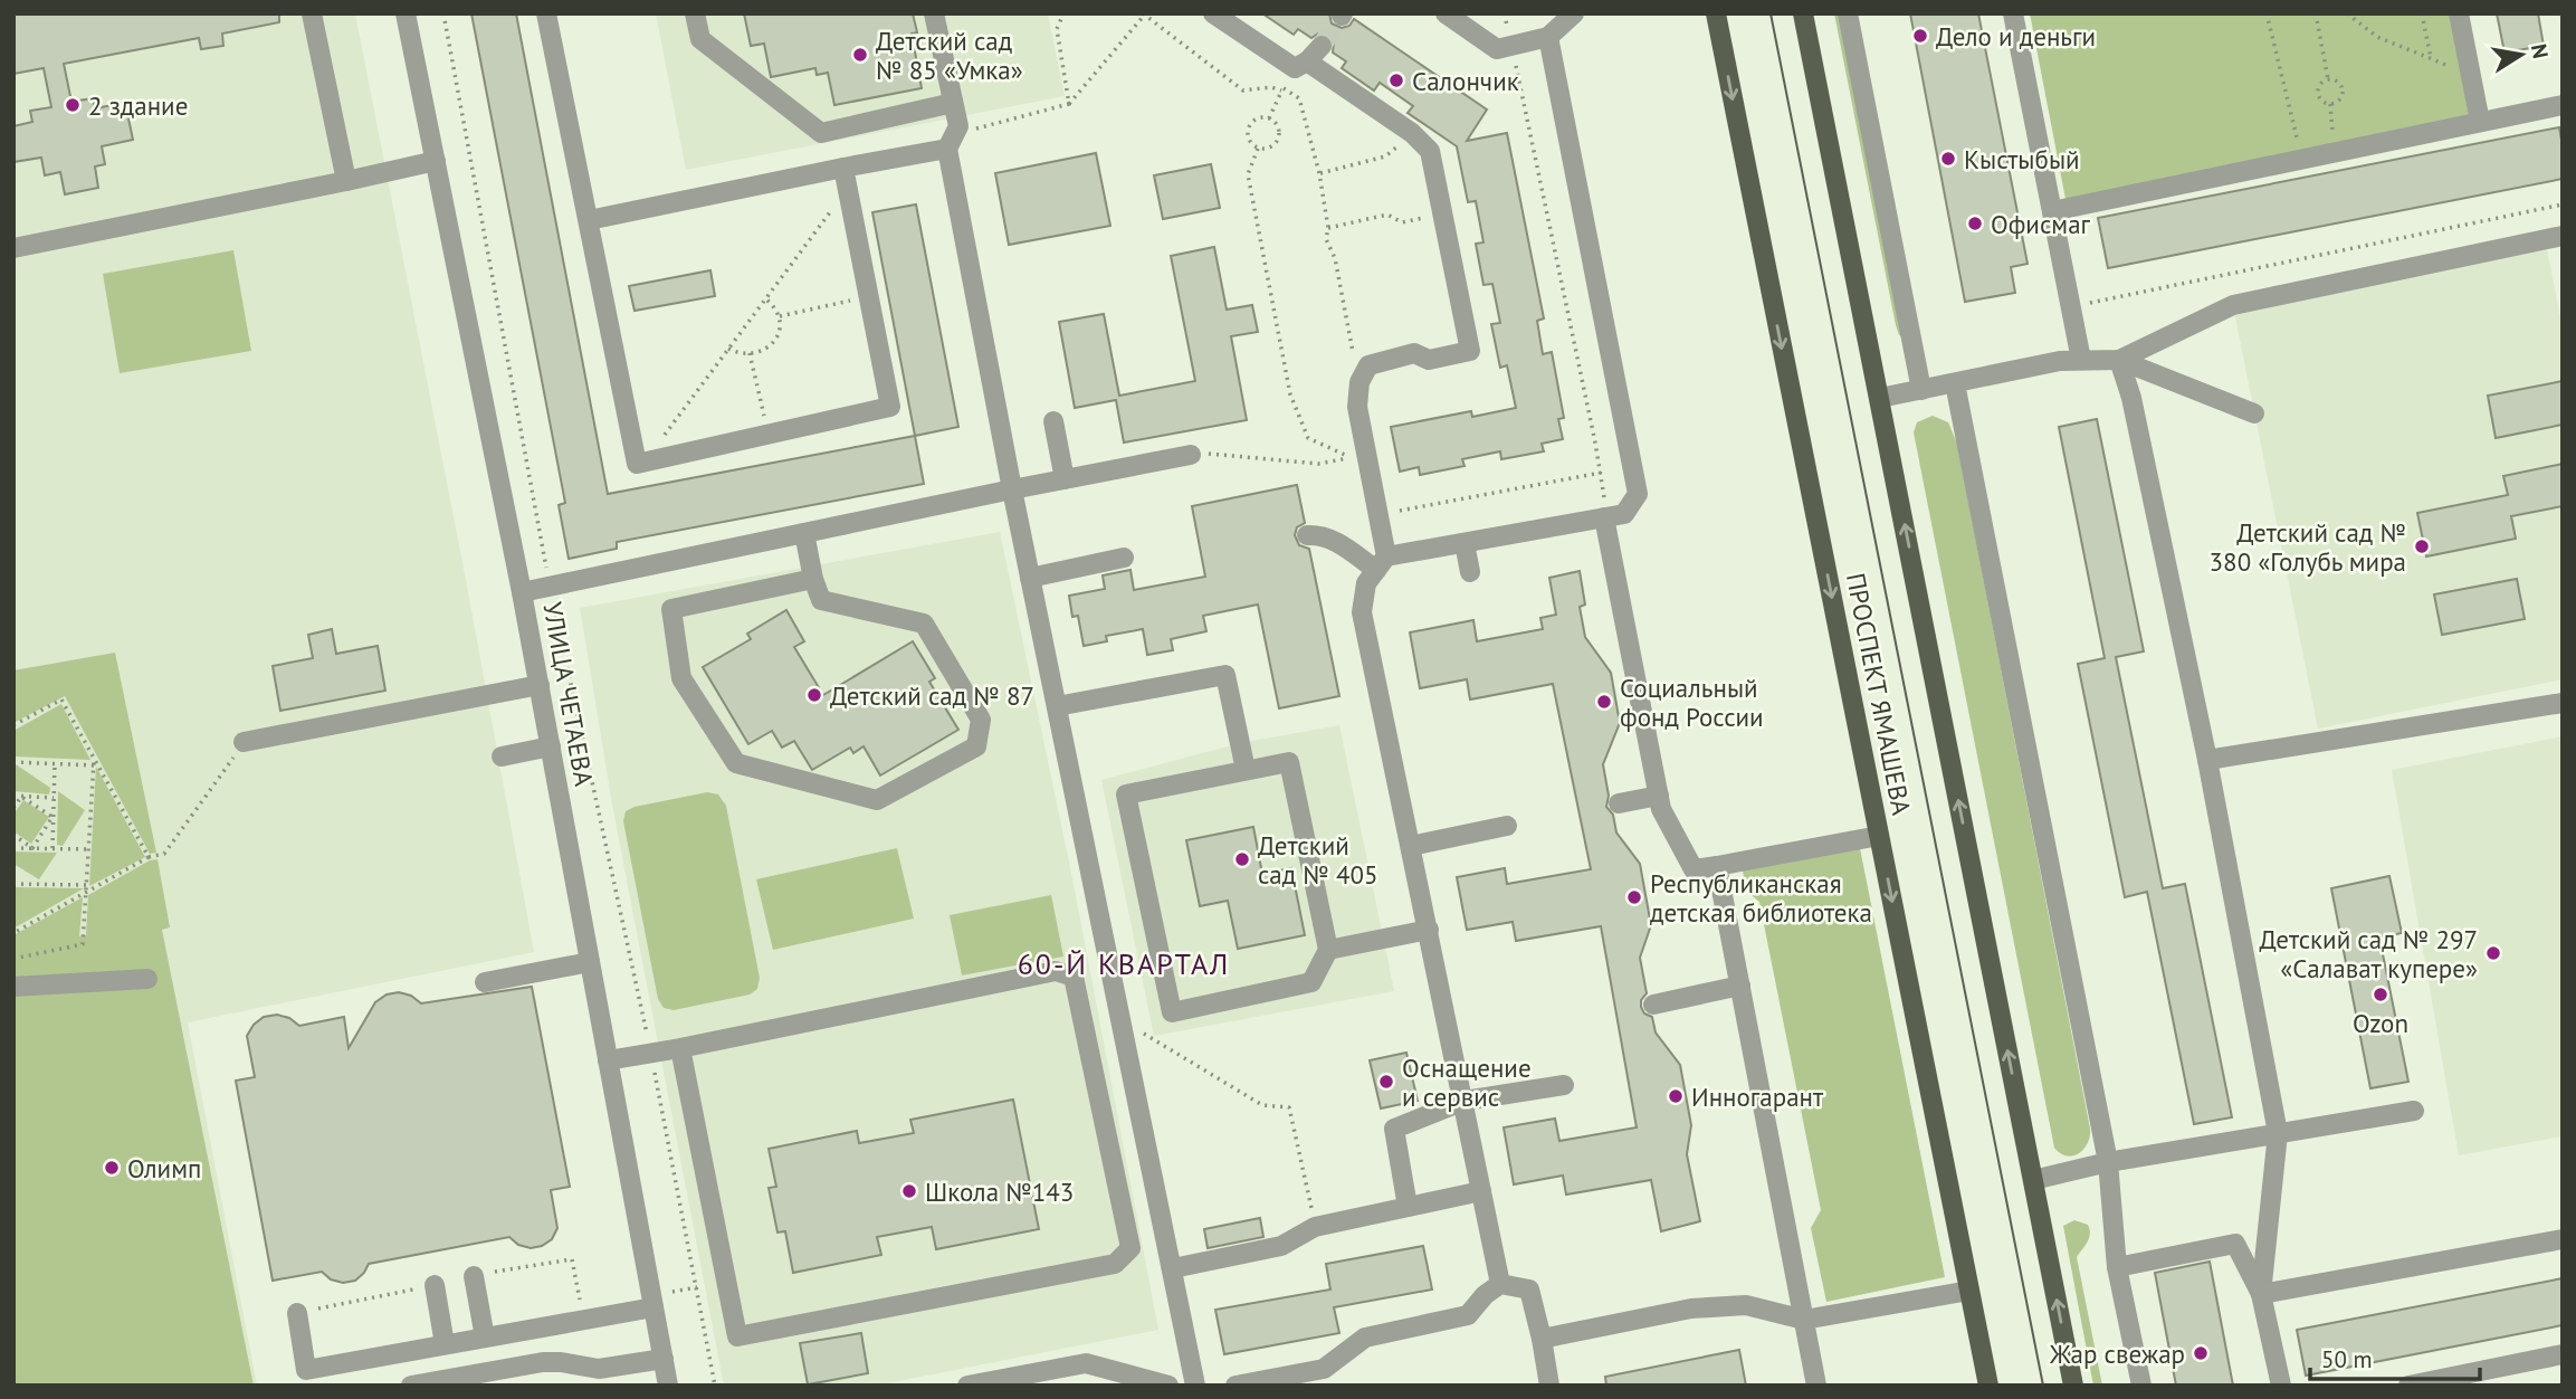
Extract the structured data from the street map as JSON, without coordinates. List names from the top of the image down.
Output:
{
  "streets": {
    "main road": ["ПРОСПЕКТ ЯМАШЕВА"],
    "street": ["УЛИЦА ЧЕТАЕВА"]
  },
  "districts": ["60-Й КВАРТАЛ"],
  "places": [
    "Дело и деньги",
    "Детский сад № 85 «Умка»",
    "Салончик",
    "2 здание",
    "Кыстыбый",
    "Офисмаг",
    "Детский сад № 380 «Голубь мира",
    "Детский сад № 87",
    "Социальный фонд России",
    "Детский сад № 405",
    "Республиканская детская библиотека",
    "Детский сад № 297 «Салават купере»",
    "Ozon",
    "Оснащение и сервис",
    "Инногарант",
    "Олимп",
    "Школа №143",
    "Жар свежар"
  ],
  "scale_bar": "50 m",
  "north": "right"
}
